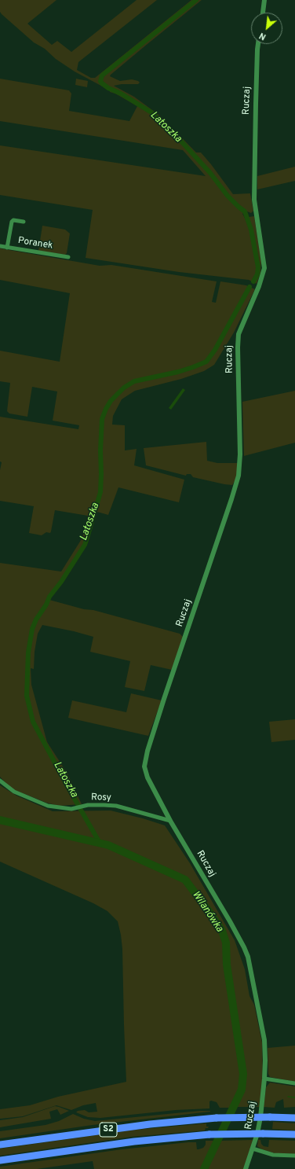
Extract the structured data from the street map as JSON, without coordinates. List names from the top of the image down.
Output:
{
  "streets": {
    "highway": ["S2"],
    "street": ["Ruczaj", "Poranek", "Rosy"]
  },
  "crossings": [
    ["Ruczaj", "Rosy"]
  ],
  "water": ["Latoszka", "Wilanówka"],
  "north": "bottom left"
}
